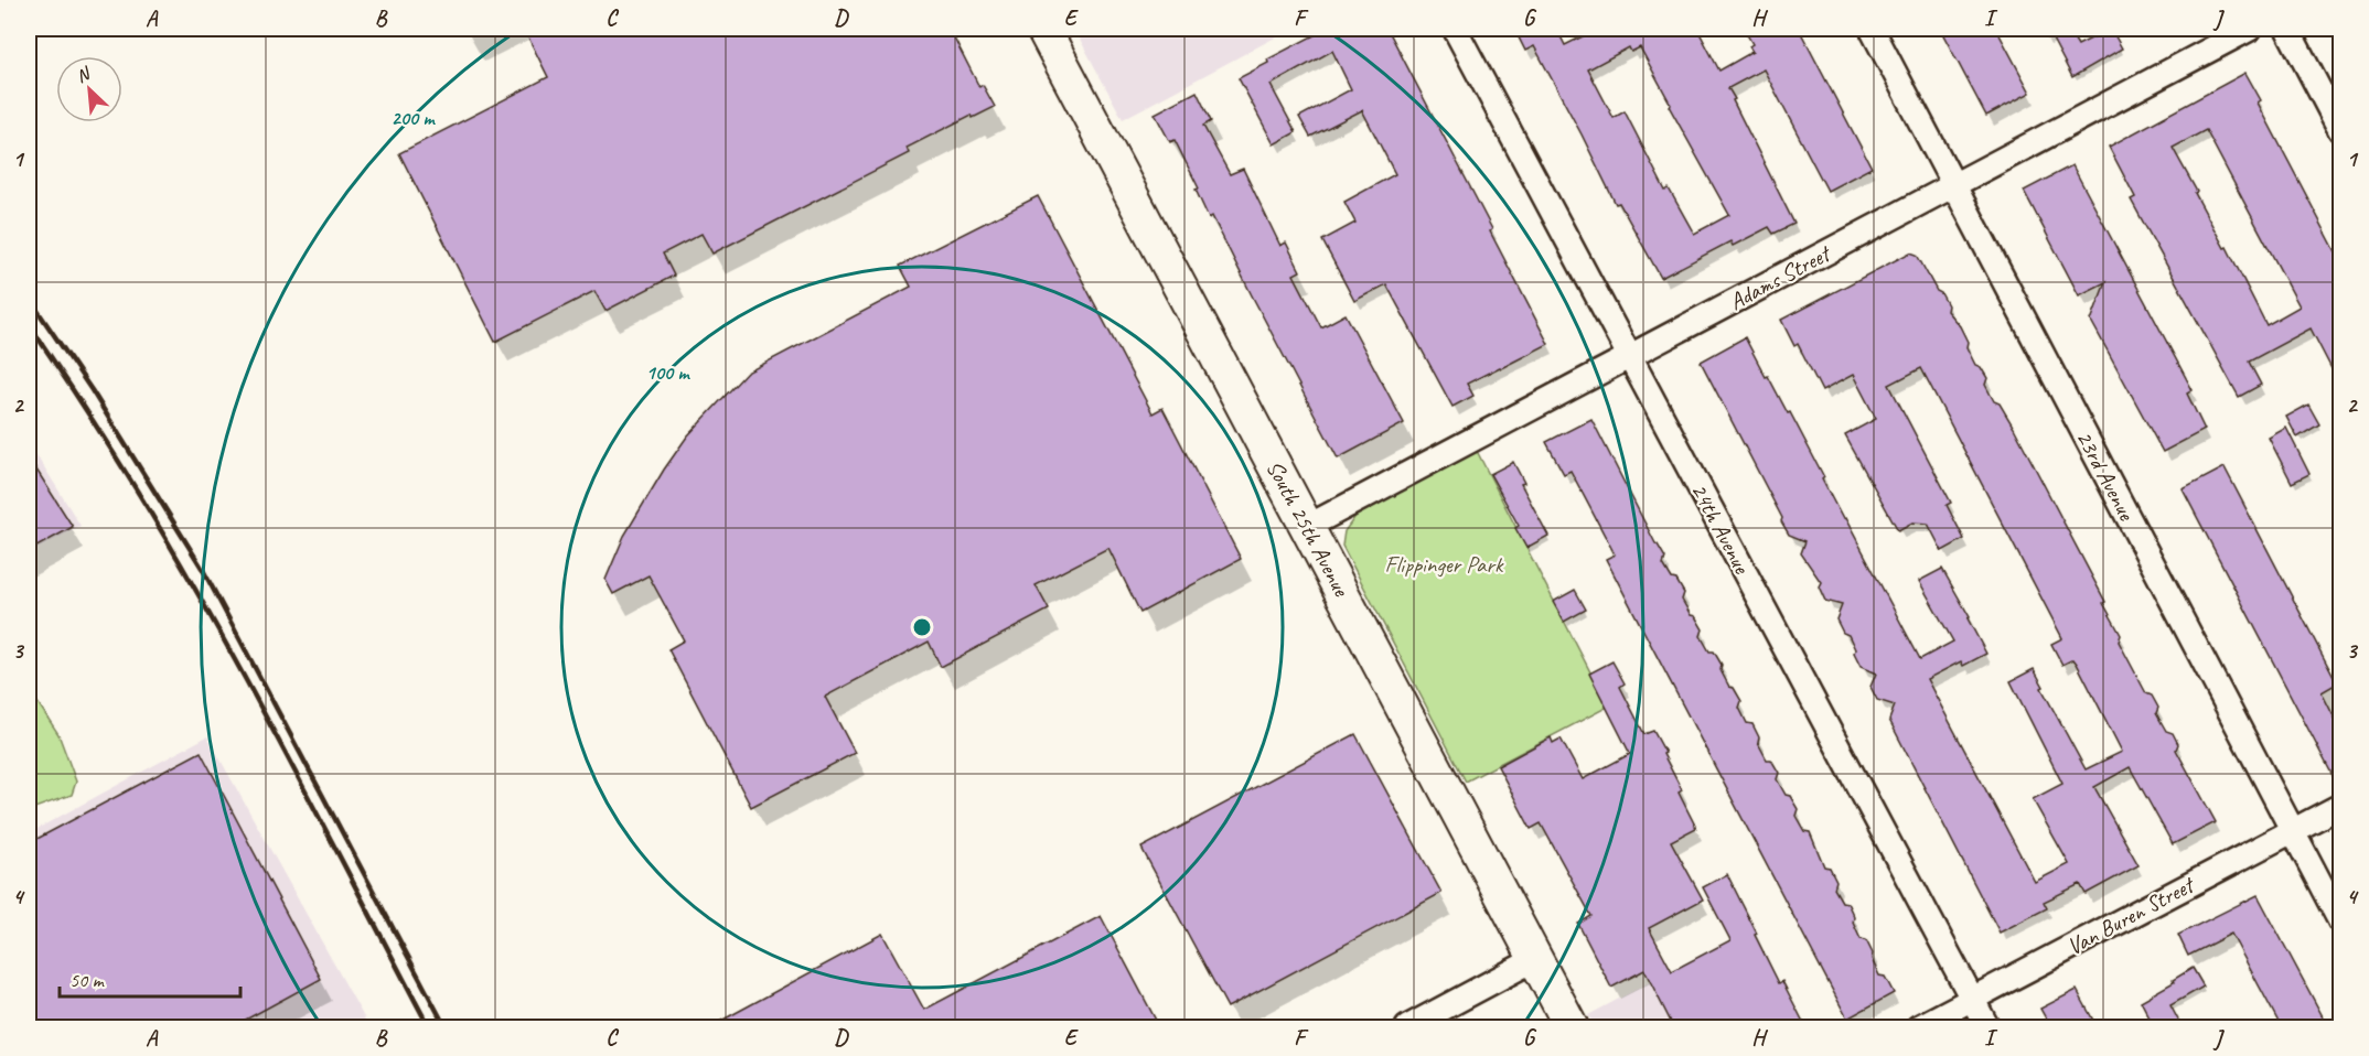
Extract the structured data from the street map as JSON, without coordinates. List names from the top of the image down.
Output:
{
  "streets": {
    "main road": ["South 25th Avenue"],
    "street": [
      "Adams Street",
      "23rd Avenue",
      "24th Avenue",
      "Van Buren Street"
    ]
  },
  "crossings": [
    ["Adams Street", "23rd Avenue"],
    ["Adams Street", "South 25th Avenue"],
    ["Adams Street", "24th Avenue"],
    ["23rd Avenue", "Van Buren Street"],
    ["24th Avenue", "Van Buren Street"]
  ],
  "parks": ["Flippinger Park"],
  "scale_bar": "50 m",
  "north": "top left",
  "grid": {
    "columns": [
      "A",
      "B",
      "C",
      "D",
      "E",
      "F",
      "G",
      "H",
      "I",
      "J"
    ],
    "rows": [
      "1",
      "2",
      "3",
      "4"
    ]
  },
  "rings": ["200 m", "100 m"]
}
